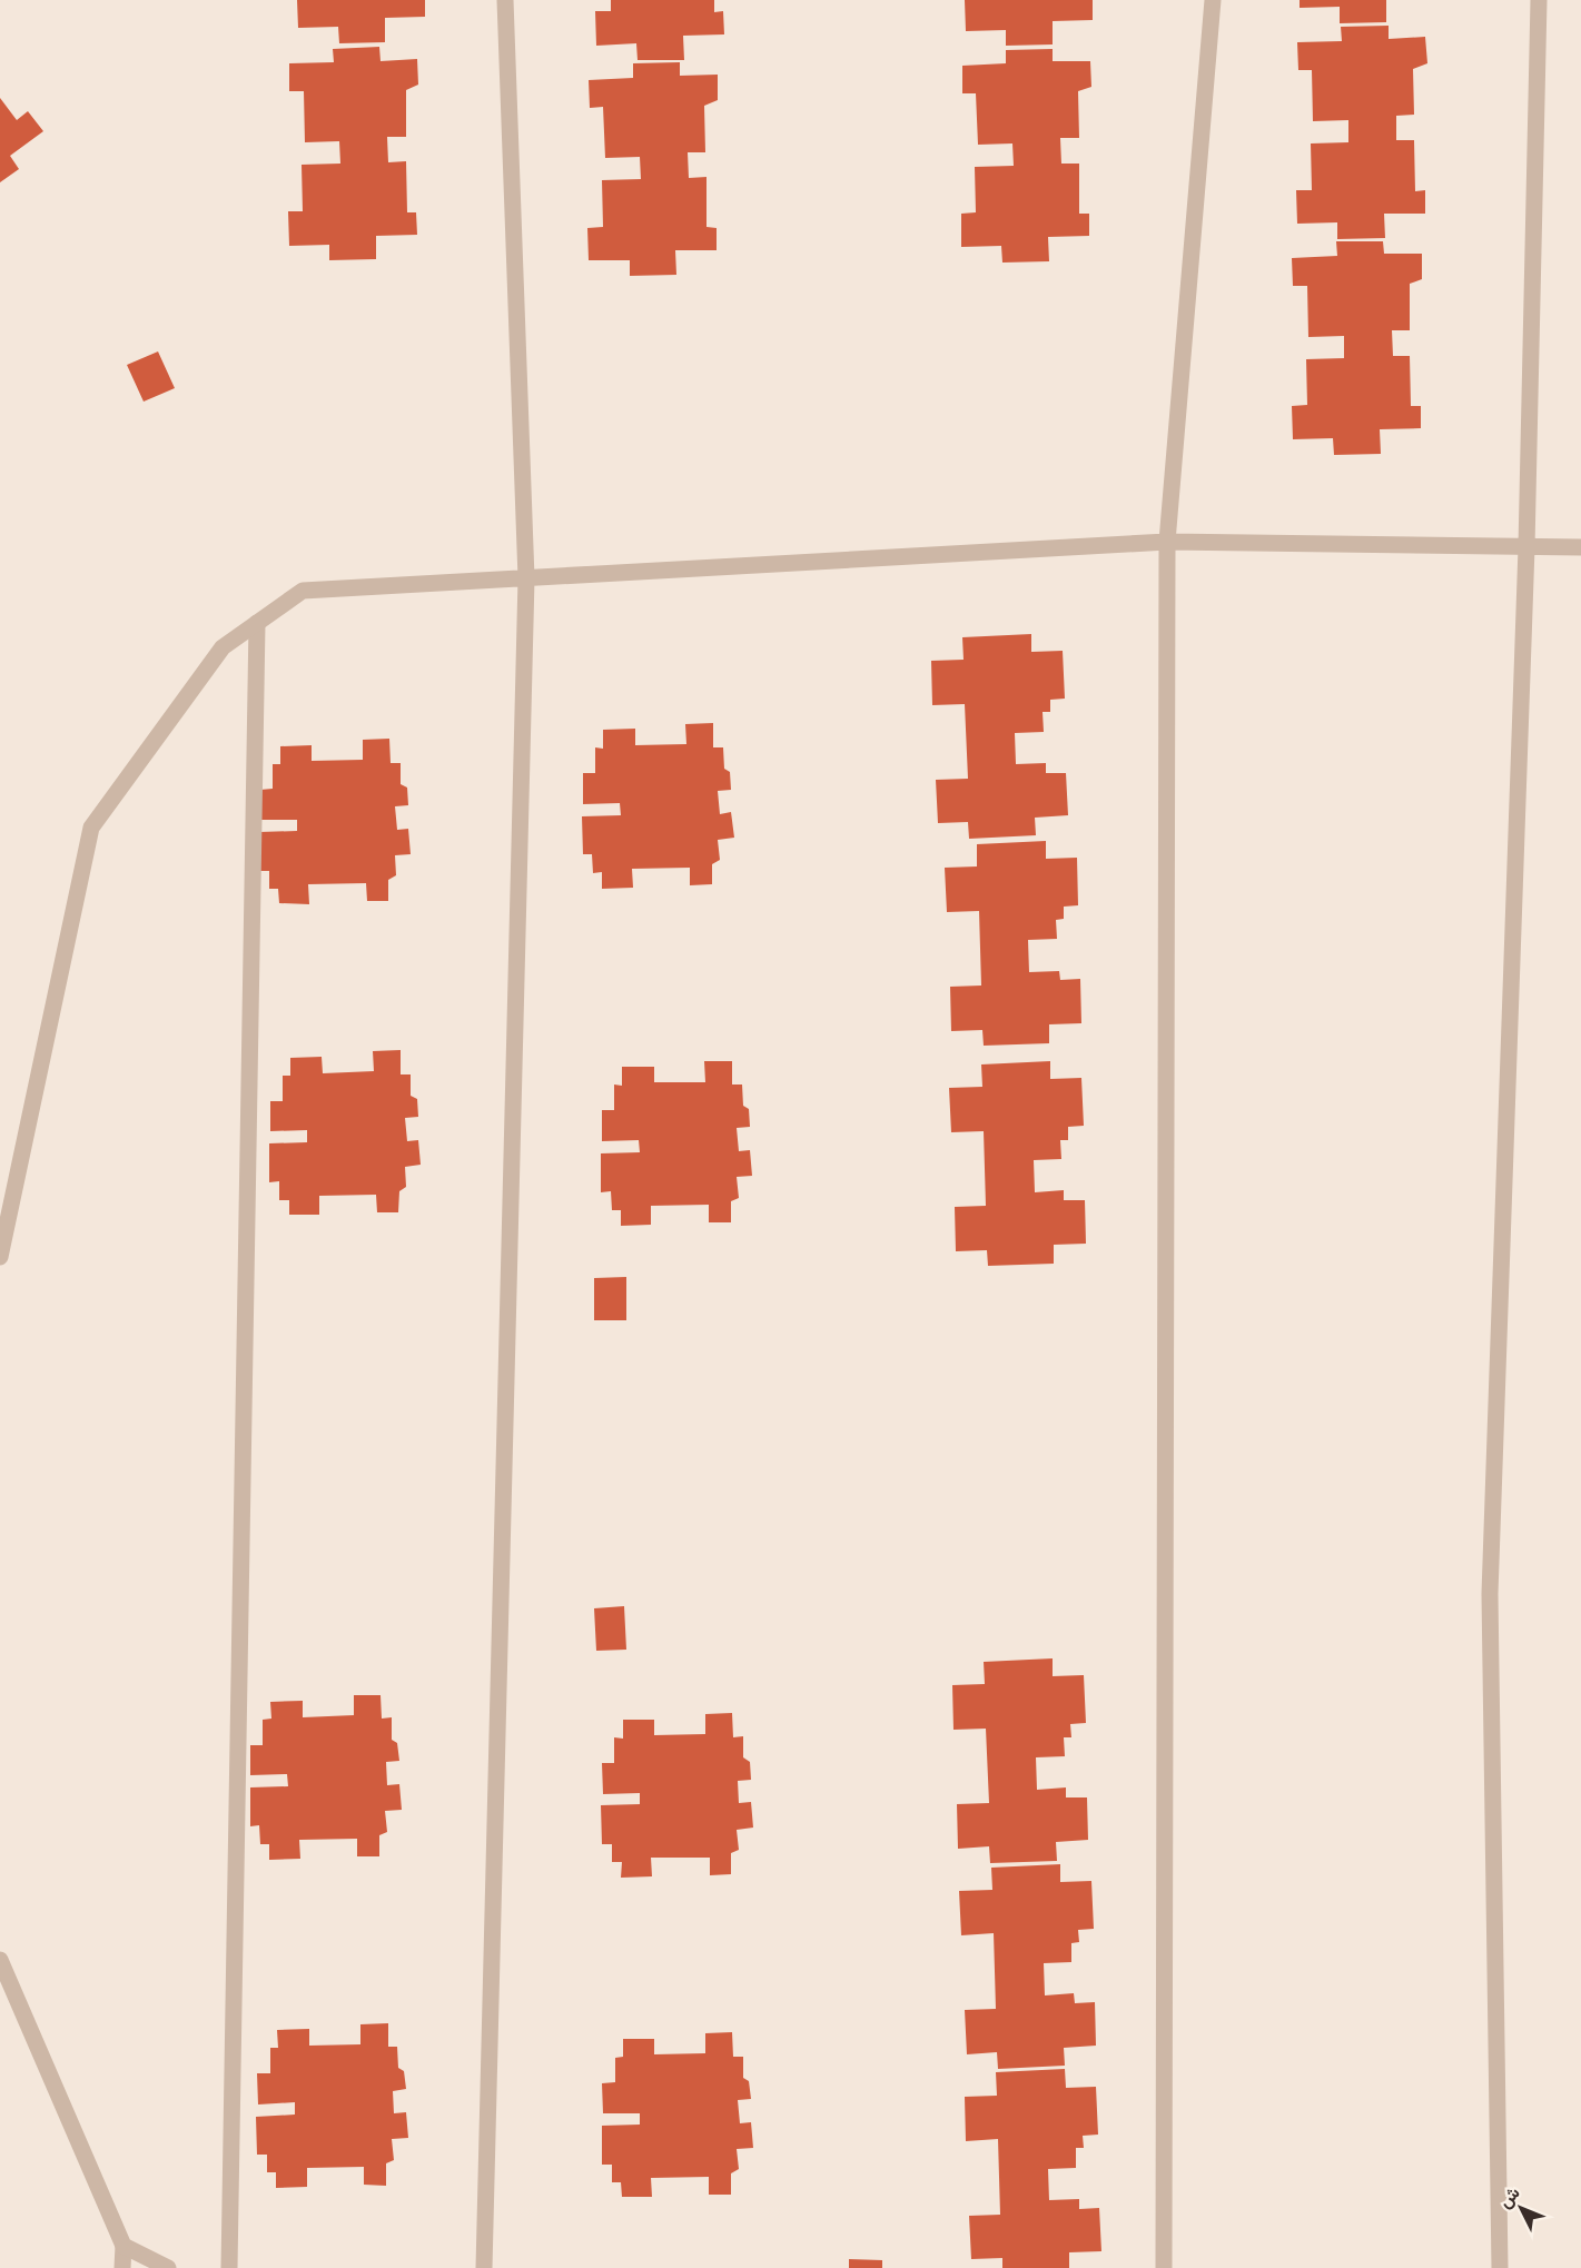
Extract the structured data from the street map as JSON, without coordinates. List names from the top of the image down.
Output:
{
  "north": "top left"
}
